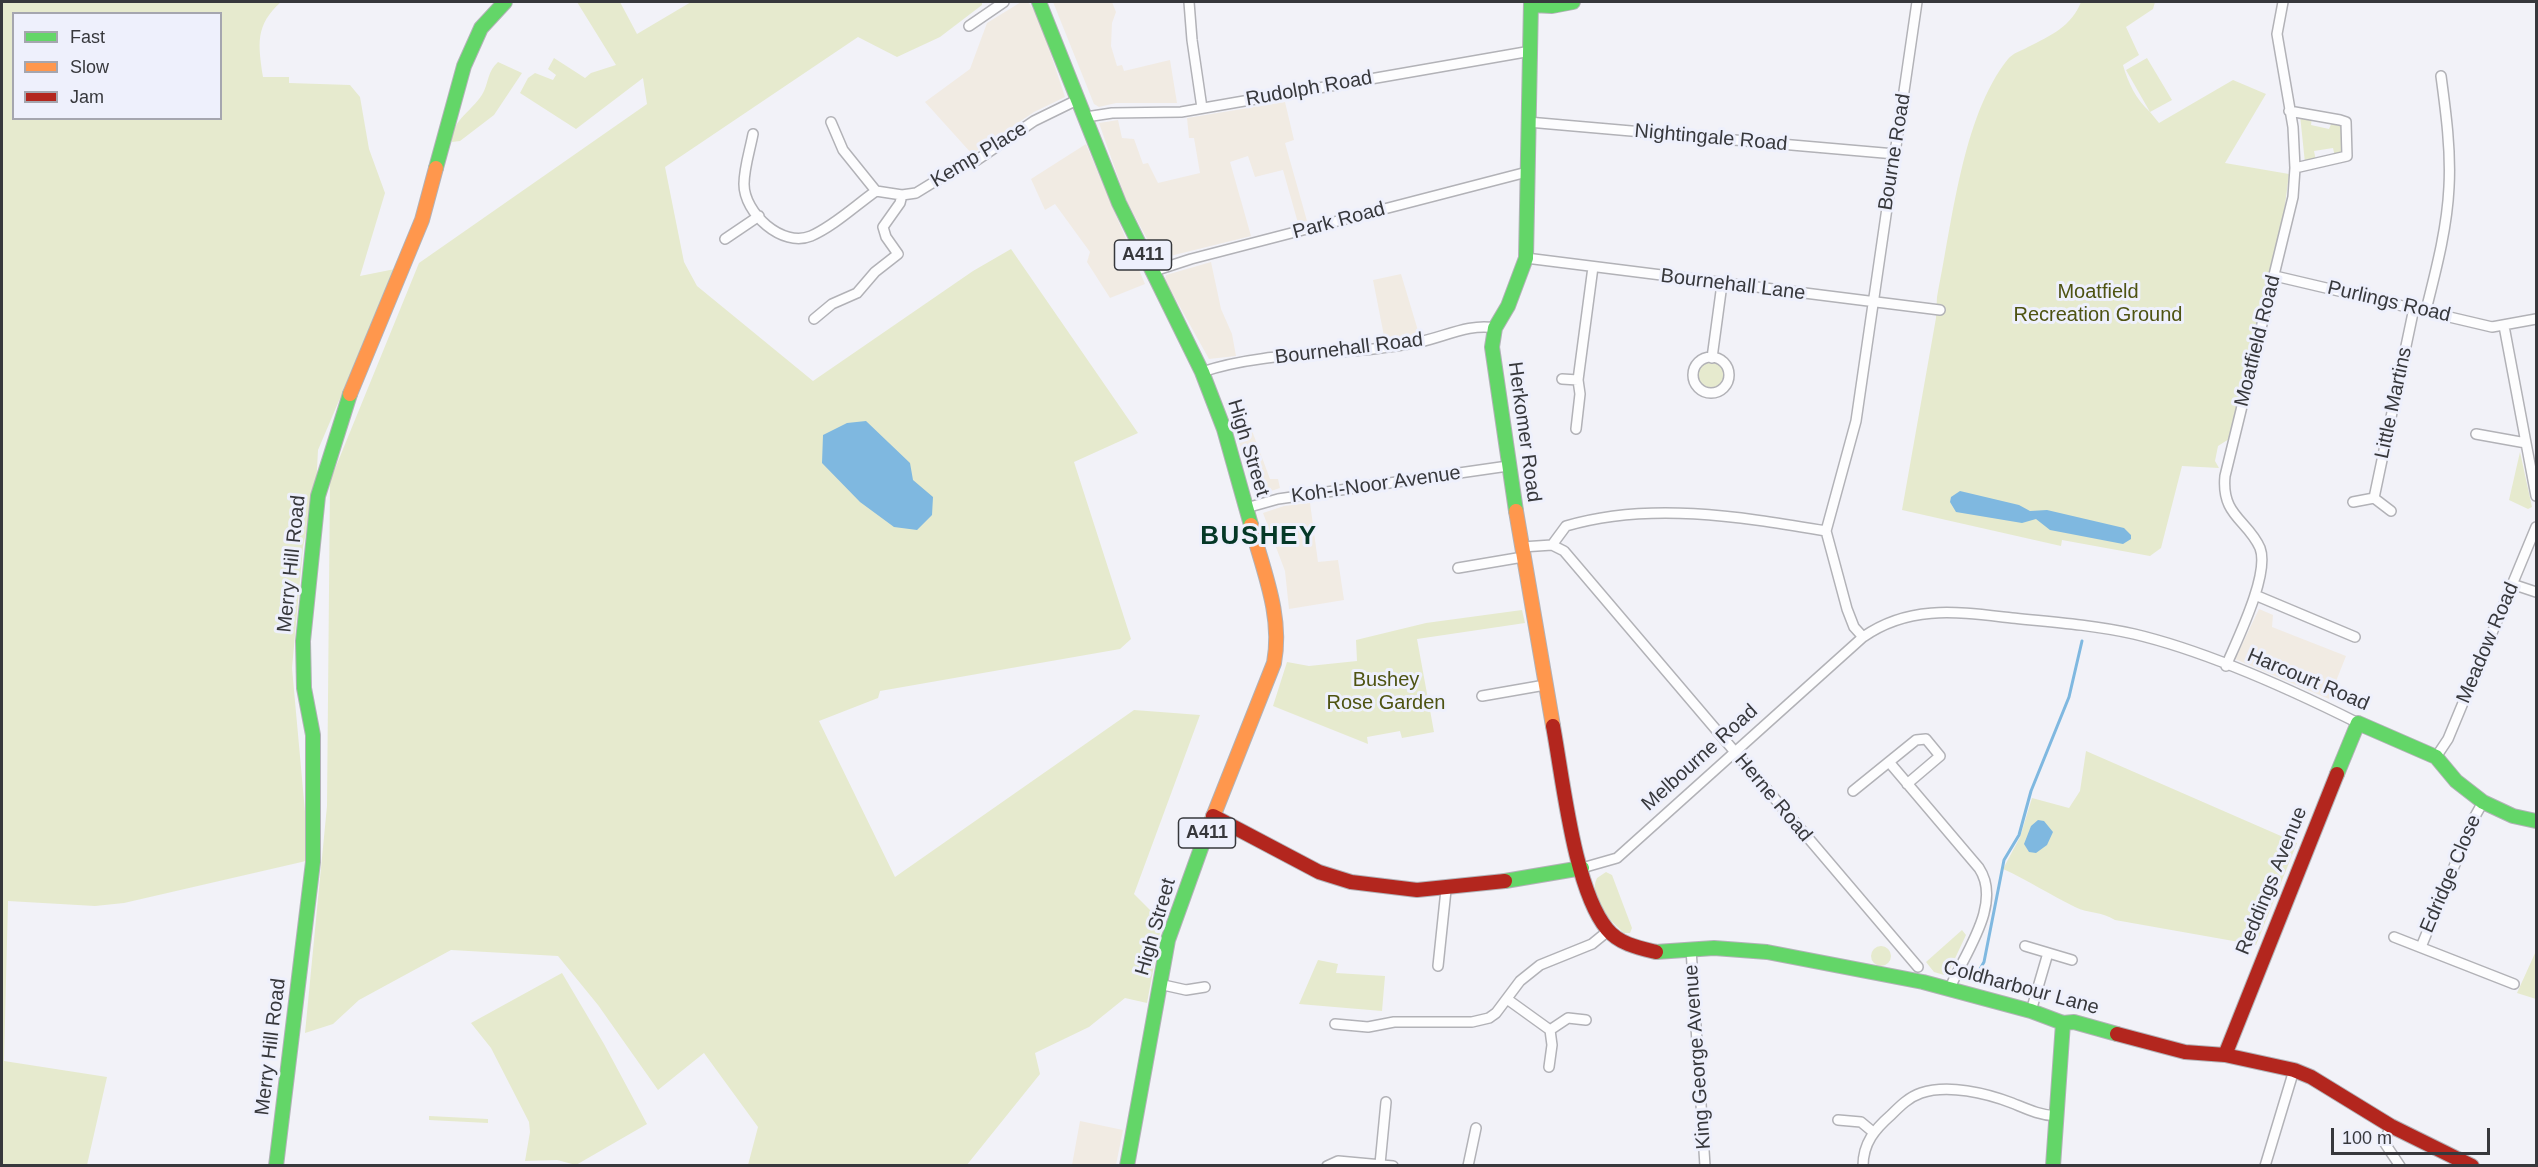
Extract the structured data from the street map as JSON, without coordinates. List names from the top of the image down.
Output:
{
  "streets": {
    "street": [
      "Rudolph Road",
      "Nightingale Road",
      "Bourne Road",
      "Kemp Place",
      "Park Road",
      "A411",
      "Bournehall Lane",
      "Purlings Road",
      "Moatfield Road",
      "Bournehall Road",
      "Little Martins",
      "Herkomer Road",
      "High Street",
      "Koh-I-Noor Avenue",
      "Merry Hill Road",
      "Meadow Road",
      "Harcourt Road",
      "Melbourne Road",
      "Herne Road",
      "Edridge Close",
      "Reddings Avenue",
      "Coldharbour Lane",
      "King George Avenue"
    ]
  },
  "crossings": [
    ["Rudolph Road", "Herkomer Road"],
    ["Rudolph Road", "High Street"],
    ["Nightingale Road", "Bourne Road"],
    ["Nightingale Road", "Herkomer Road"],
    ["Bourne Road", "Bournehall Lane"],
    ["Kemp Place", "High Street"],
    ["Park Road", "Herkomer Road"],
    ["Park Road", "High Street"],
    ["Bournehall Lane", "Herkomer Road"],
    ["Purlings Road", "Moatfield Road"],
    ["Purlings Road", "Little Martins"],
    ["Moatfield Road", "Harcourt Road"],
    ["Bournehall Road", "Herkomer Road"],
    ["Bournehall Road", "High Street"],
    ["Herkomer Road", "Koh-I-Noor Avenue"],
    ["Herkomer Road", "Melbourne Road"],
    ["Herkomer Road", "Coldharbour Lane"],
    ["High Street", "Koh-I-Noor Avenue"],
    ["High Street", "Melbourne Road"],
    ["Meadow Road", "Harcourt Road"],
    ["Harcourt Road", "Melbourne Road"],
    ["Harcourt Road", "Edridge Close"],
    ["Harcourt Road", "Reddings Avenue"],
    ["Melbourne Road", "Herne Road"],
    ["Melbourne Road", "Coldharbour Lane"],
    ["Reddings Avenue", "Coldharbour Lane"],
    ["Coldharbour Lane", "King George Avenue"]
  ],
  "districts": ["BUSHEY"],
  "parks": ["Moatfield Recreation Ground", "Bushey Rose Garden"],
  "legend": ["Fast", "Slow", "Jam"],
  "scale_bar": "100 m"
}
